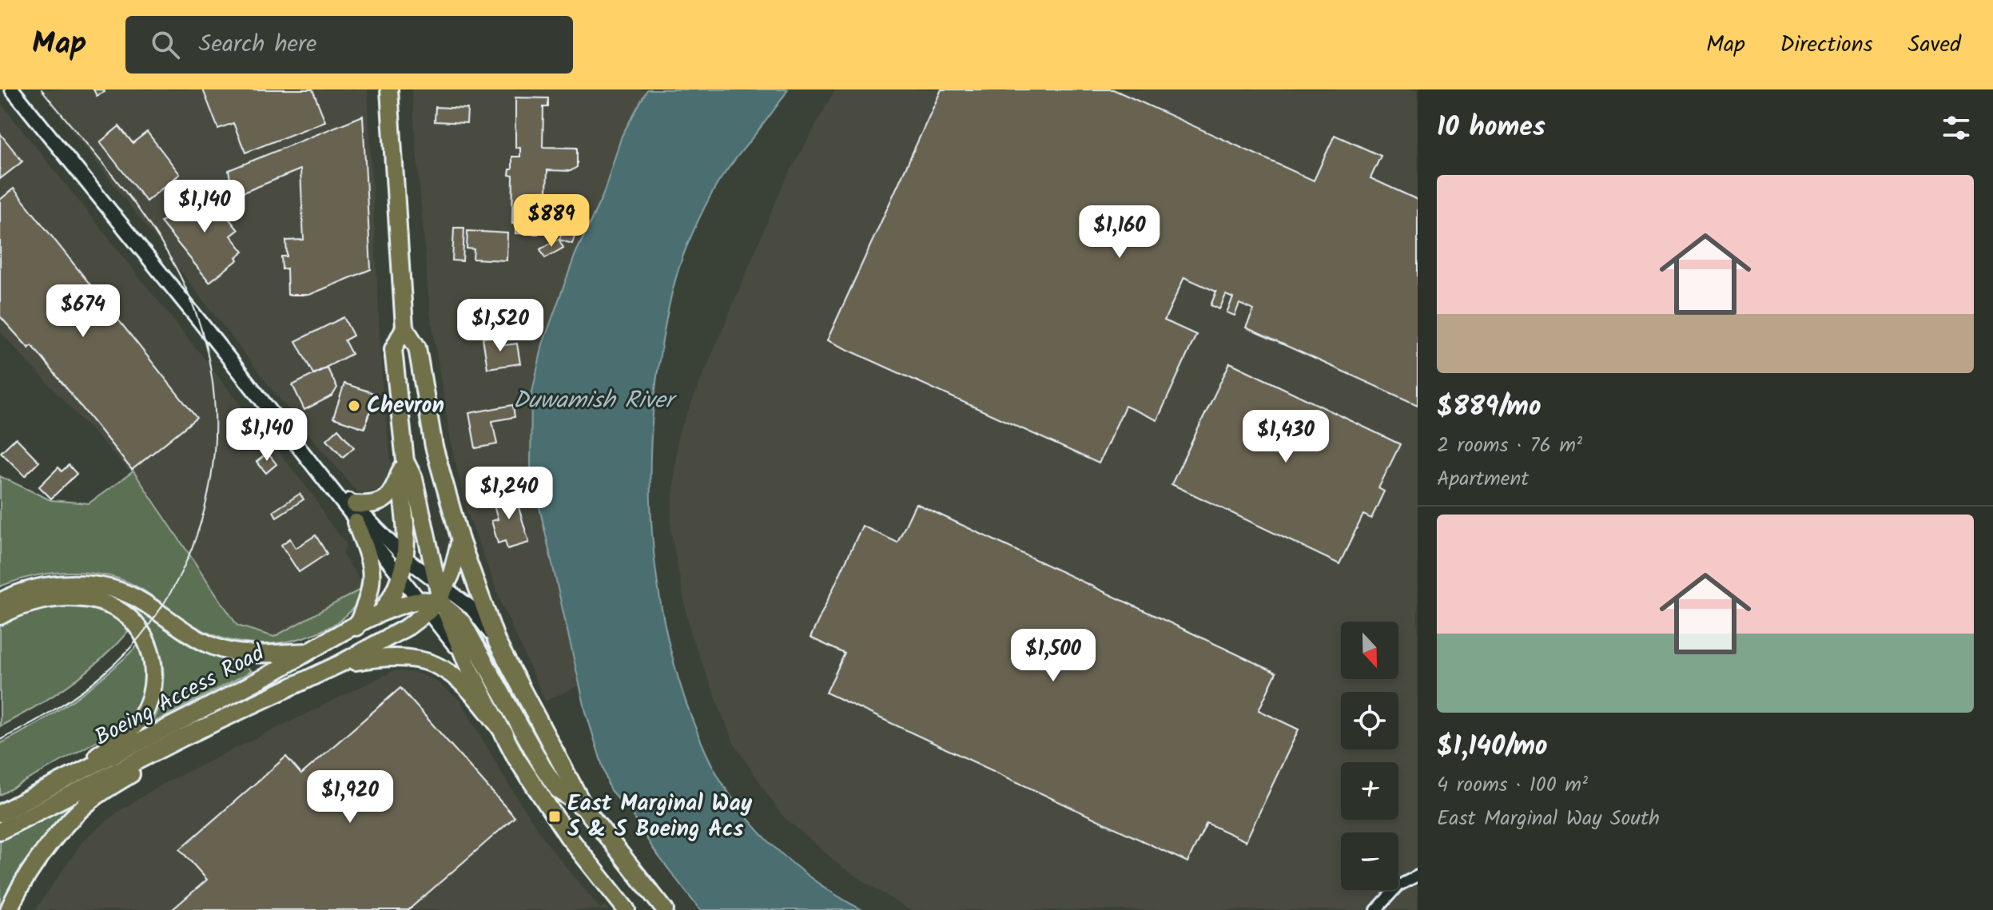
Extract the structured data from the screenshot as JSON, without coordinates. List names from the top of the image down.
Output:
{
  "streets": {
    "main road": ["Boeing Access Road"]
  },
  "water": ["Duwamish River"],
  "places": {
    "other": ["Chevron"],
    "transit": ["East Marginal Way S & S Boeing Acs"]
  },
  "north": "bottom",
  "page": {
    "header": "Map",
    "search": "Search here",
    "nav": ["Map", "Directions", "Saved"],
    "heading": "10 homes",
    "list": [
      {
        "name": "$889/mo",
        "note": "2 rooms · 76 m² · Apartment"
      },
      {
        "name": "$1,140/mo",
        "note": "4 rooms · 100 m² · East Marginal Way South"
      }
    ],
    "price": [
      "$1,140",
      "$889",
      "$1,160",
      "$674",
      "$1,520",
      "$1,140",
      "$1,430",
      "$1,240",
      "$1,500",
      "$1,920"
    ],
    "map_buttons": ["+", "−"]
  }
}
